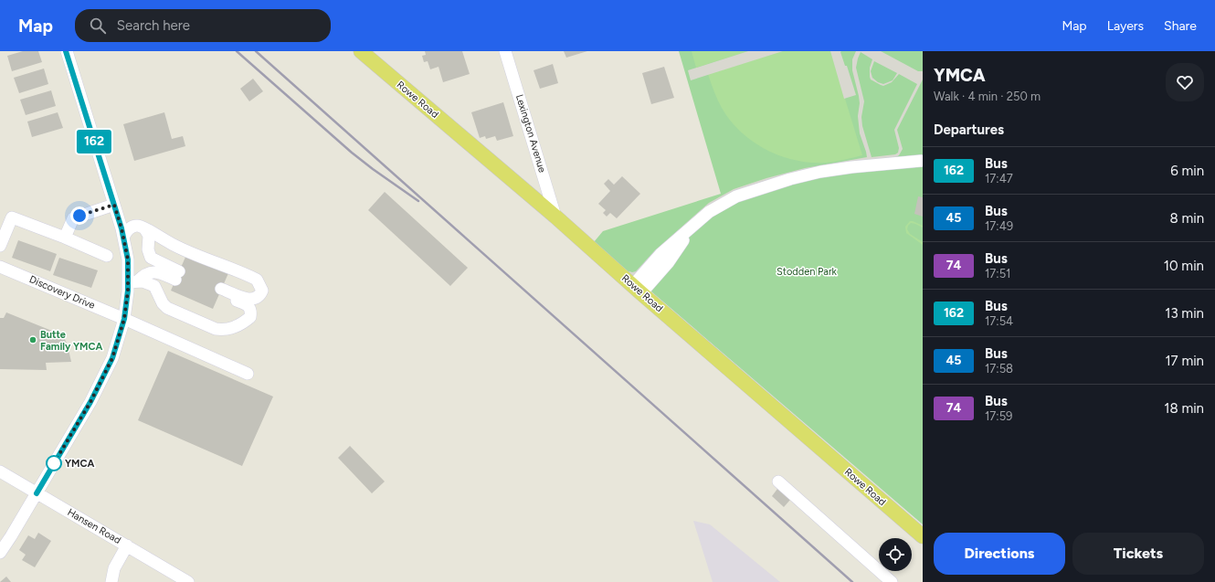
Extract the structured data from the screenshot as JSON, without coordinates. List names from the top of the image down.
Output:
{
  "streets": {
    "main road": ["Rowe Road"],
    "street": ["Lexington Avenue", "Discovery Drive", "Hansen Road"]
  },
  "crossings": [
    ["Rowe Road", "Lexington Avenue"]
  ],
  "parks": ["Stodden Park"],
  "places": ["Butte Family YMCA", "YMCA"],
  "lines": ["bus line 162"],
  "page": {
    "header": "Map",
    "search": "Search here",
    "nav": ["Map", "Layers", "Share"],
    "on_map": "162",
    "heading": [
      ["YMCA", "Walk · 4 min · 250 m"],
      "Departures"
    ],
    "list": [
      {
        "mark": "162",
        "name": "Bus",
        "note": "17:47",
        "value": "6 min"
      },
      {
        "mark": "45",
        "name": "Bus",
        "note": "17:49",
        "value": "8 min"
      },
      {
        "mark": "74",
        "name": "Bus",
        "note": "17:51",
        "value": "10 min"
      },
      {
        "mark": "162",
        "name": "Bus",
        "note": "17:54",
        "value": "13 min"
      },
      {
        "mark": "45",
        "name": "Bus",
        "note": "17:58",
        "value": "17 min"
      },
      {
        "mark": "74",
        "name": "Bus",
        "note": "17:59",
        "value": "18 min"
      }
    ],
    "buttons": ["Directions", "Tickets"]
  }
}
